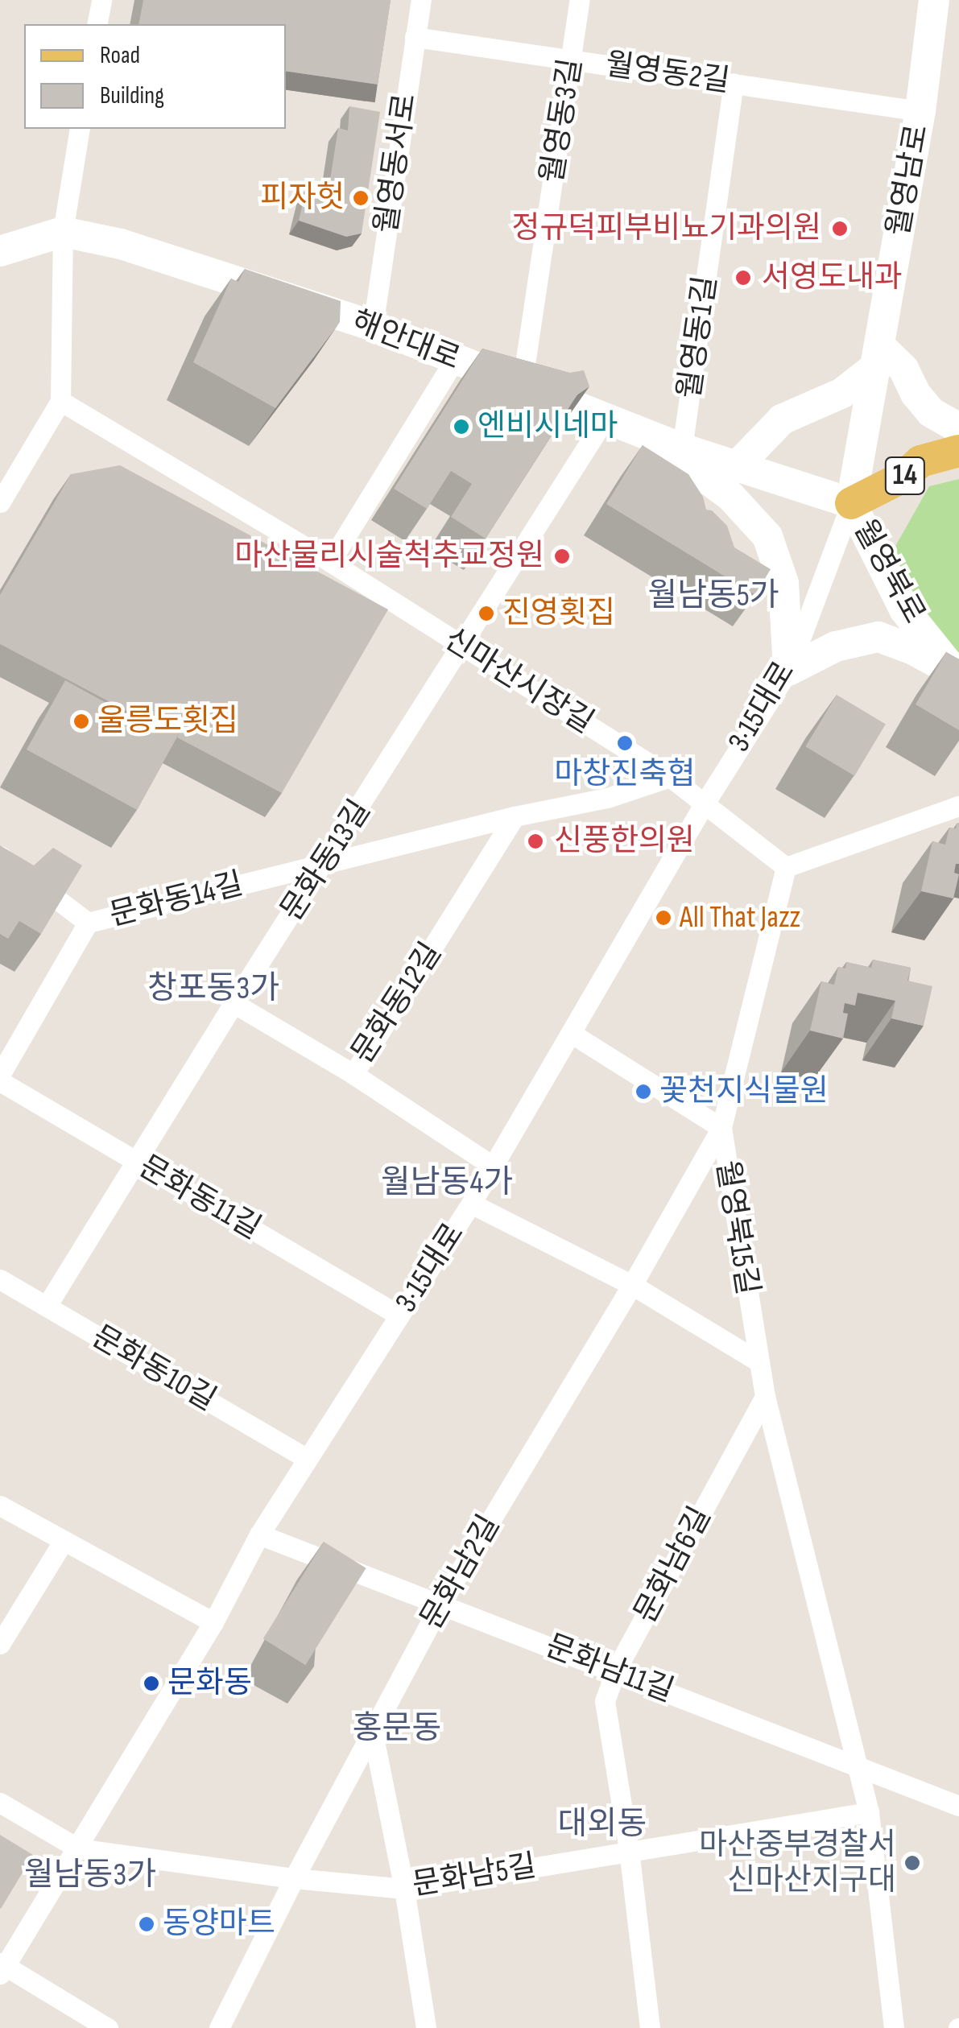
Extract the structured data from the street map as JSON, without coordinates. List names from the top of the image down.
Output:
{
  "streets": {
    "main road": [
      "월영남로",
      "해안대로",
      "14",
      "월영북로"
    ],
    "street": [
      "월영동2길",
      "월영동3길",
      "월영동서로",
      "월영동1길",
      "신마산시장길",
      "3·15대로",
      "문화동13길",
      "문화동14길",
      "문화동12길",
      "문화동11길",
      "월영북15길",
      "문화동10길",
      "문화남6길",
      "문화남2길",
      "문화남11길",
      "문화남5길"
    ]
  },
  "crossings": [
    ["월영동2길", "월영동3길"],
    ["월영동2길", "월영동서로"],
    ["월영동2길", "월영남로"],
    ["월영동2길", "월영동1길"],
    ["월영동3길", "해안대로"],
    ["월영동서로", "해안대로"],
    ["월영남로", "해안대로"],
    ["월영남로", "14"],
    ["월영남로", "월영북로"],
    ["월영남로", "3·15대로"],
    ["월영동1길", "해안대로"],
    ["해안대로", "14"],
    ["해안대로", "월영북로"],
    ["해안대로", "3·15대로"],
    ["해안대로", "문화동13길"],
    ["14", "월영북로"],
    ["14", "3·15대로"],
    ["월영북로", "3·15대로"],
    ["신마산시장길", "3·15대로"],
    ["신마산시장길", "문화동13길"],
    ["신마산시장길", "문화동14길"],
    ["신마산시장길", "월영북15길"],
    ["3·15대로", "문화동11길"],
    ["3·15대로", "문화동10길"],
    ["3·15대로", "문화남11길"],
    ["3·15대로", "문화남5길"],
    ["문화동13길", "문화동14길"],
    ["문화동13길", "문화동12길"],
    ["문화동13길", "문화동11길"],
    ["문화동13길", "문화동10길"],
    ["문화동14길", "문화동12길"],
    ["월영북15길", "문화남6길"],
    ["월영북15길", "문화남2길"],
    ["월영북15길", "문화남11길"],
    ["월영북15길", "문화남5길"],
    ["문화남6길", "문화남11길"],
    ["문화남6길", "문화남5길"],
    ["문화남2길", "문화남11길"],
    ["문화남2길", "문화남5길"]
  ],
  "districts": [
    "월남동5가",
    "창포동3가",
    "월남동4가",
    "홍문동",
    "대외동",
    "월남동3가"
  ],
  "places": [
    "피자헛",
    "정규덕피부비뇨기과의원",
    "서영도내과",
    "엔비시네마",
    "마산물리시술척추교정원",
    "진영횟집",
    "울릉도횟집",
    "마창진축협",
    "신풍한의원",
    "All That Jazz",
    "꽃천지식물원",
    "문화동",
    "마산중부경찰서 신마산지구대",
    "동양마트"
  ],
  "legend": ["Road", "Building"]
}
